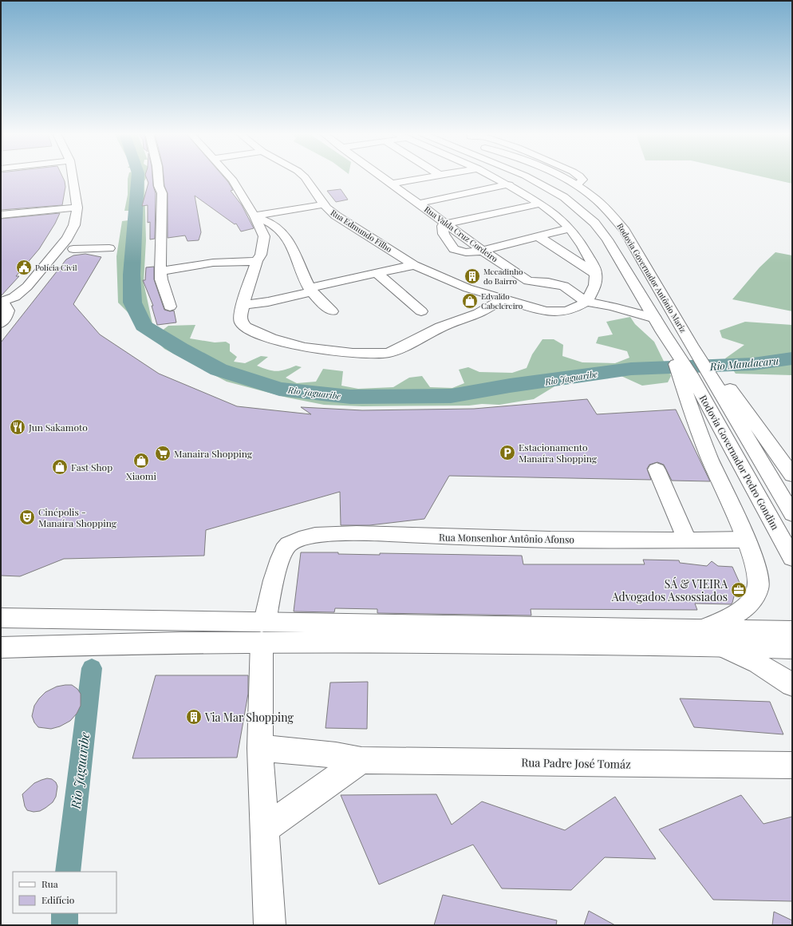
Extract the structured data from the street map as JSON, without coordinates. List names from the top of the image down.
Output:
{
  "streets": {
    "main road": [
      "Rua Edmundo Filho",
      "Rua Valda Cruz Cordeiro",
      "Rodovia Governador Antônio Mariz",
      "Rodovia Governador Pedro Gondim",
      "Rua Monsenhor Antônio Afonso",
      "Rua Padre José Tomáz"
    ]
  },
  "crossings": [
    ["Rodovia Governador Antônio Mariz", "Rodovia Governador Pedro Gondim"],
    ["Rua Monsenhor Antônio Afonso", "Rua Padre José Tomáz"]
  ],
  "water": ["Rio Mandacaru", "Rio Jaguaribe"],
  "places": {
    "public building": ["Polícia Civil"],
    "building": ["Mecadinho do Bairro", "Via Mar Shopping"],
    "shop": ["Edvaldo Cabelereiro", "Xiaomi", "Fast Shop"],
    "restaurant": ["Jun Sakamoto"],
    "parking": ["Estacionamento Manaíra Shopping"],
    "supermarket": ["Manaira Shopping"],
    "theatre": ["Cinépolis - Manaíra Shopping"],
    "office": ["SÁ & VIEIRA Advogados Assossiados"]
  },
  "legend": ["Rua", "Edifício"]
}
